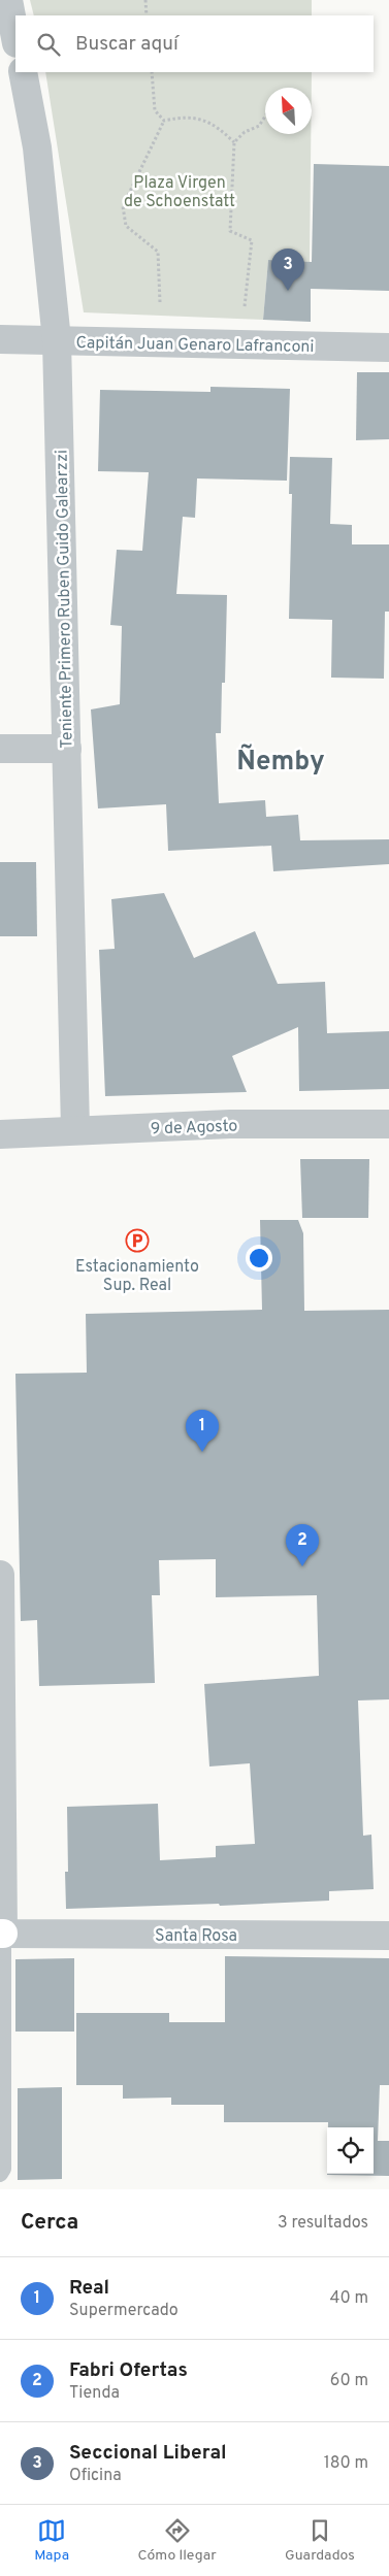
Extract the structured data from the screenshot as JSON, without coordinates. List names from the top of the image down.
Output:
{
  "streets": {
    "street": [
      "Capitán Juan Genaro Lafranconi",
      "Teniente Primero Ruben Guido Galearzzi",
      "9 de Agosto",
      "Santa Rosa"
    ]
  },
  "crossings": [
    ["Capitán Juan Genaro Lafranconi", "Teniente Primero Ruben Guido Galearzzi"],
    ["Teniente Primero Ruben Guido Galearzzi", "9 de Agosto"]
  ],
  "districts": ["Ñemby"],
  "parks": ["Plaza Virgen de Schoenstatt"],
  "places": {
    "parking": ["Estacionamiento Sup. Real"]
  },
  "north": "top left",
  "page": {
    "search": "Buscar aquí",
    "pins": ["3", "1", "2"],
    "heading": ["Cerca", "3 resultados"],
    "list": [
      {
        "mark": "1",
        "name": "Real",
        "note": "Supermercado",
        "value": "40 m"
      },
      {
        "mark": "2",
        "name": "Fabri Ofertas",
        "note": "Tienda",
        "value": "60 m"
      },
      {
        "mark": "3",
        "name": "Seccional Liberal",
        "note": "Oficina",
        "value": "180 m"
      }
    ],
    "nav": ["Mapa", "Cómo llegar", "Guardados"]
  }
}
